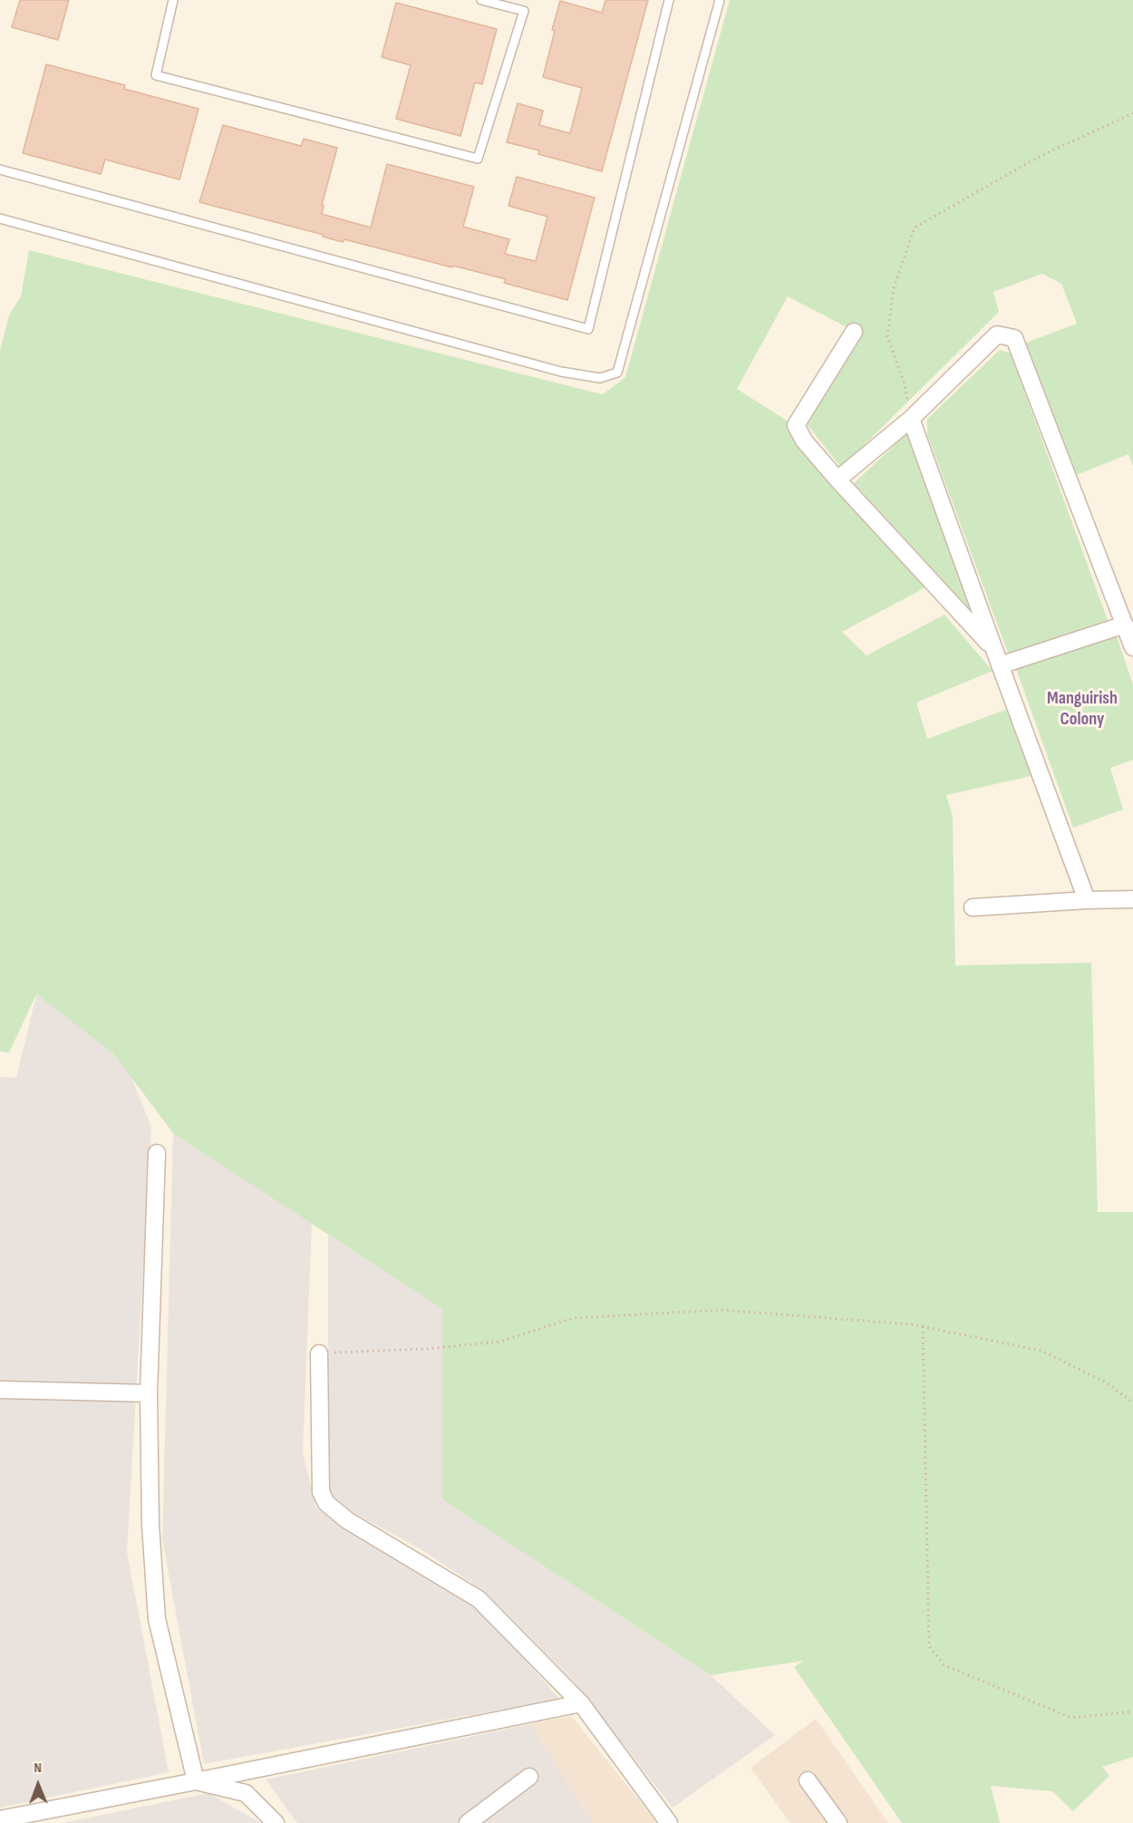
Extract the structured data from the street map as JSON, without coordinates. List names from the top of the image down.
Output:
{
  "districts": ["Manguirish Colony"],
  "north": "top"
}
